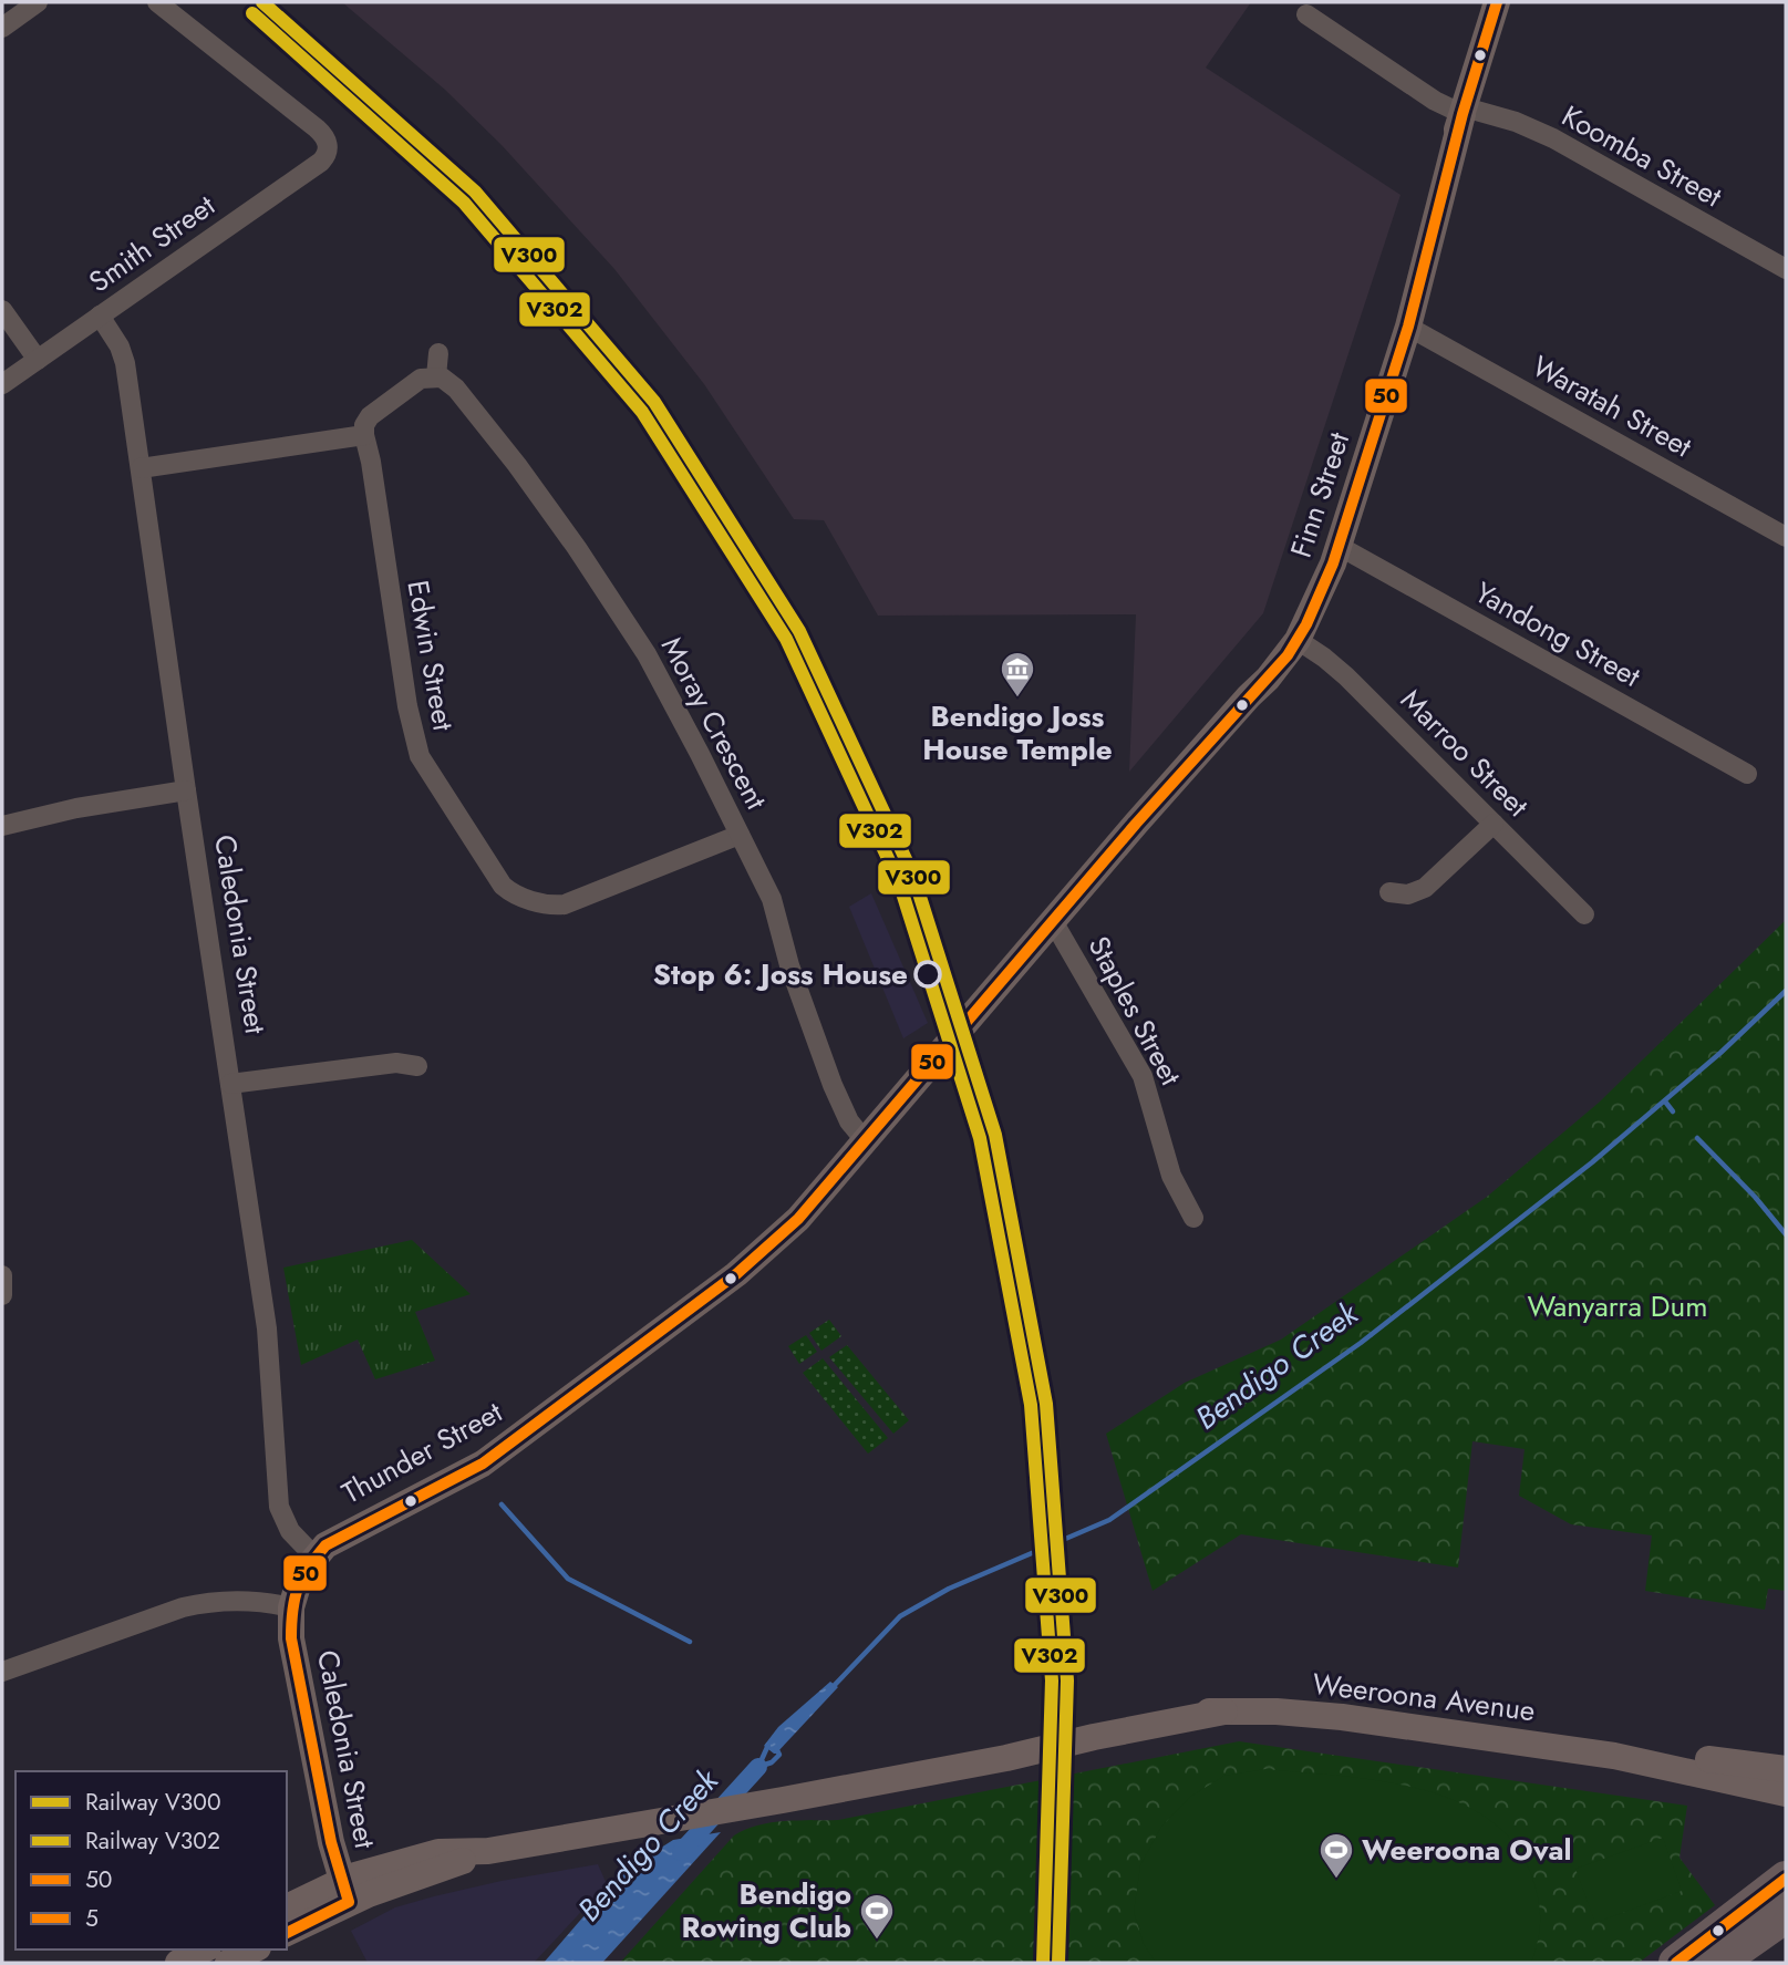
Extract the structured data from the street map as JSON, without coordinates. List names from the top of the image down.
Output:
{
  "streets": {
    "street": [
      "Koomba Street",
      "Smith Street",
      "Waratah Street",
      "Finn Street",
      "Yandong Street",
      "Edwin Street",
      "Moray Crescent",
      "Marroo Street",
      "Caledonia Street",
      "Staples Street",
      "Thunder Street",
      "Weeroona Avenue"
    ]
  },
  "crossings": [
    ["Koomba Street", "Finn Street"],
    ["Smith Street", "Caledonia Street"],
    ["Waratah Street", "Finn Street"],
    ["Finn Street", "Yandong Street"],
    ["Finn Street", "Moray Crescent"],
    ["Finn Street", "Marroo Street"],
    ["Finn Street", "Staples Street"],
    ["Finn Street", "Thunder Street"],
    ["Edwin Street", "Moray Crescent"],
    ["Moray Crescent", "Thunder Street"],
    ["Caledonia Street", "Thunder Street"],
    ["Caledonia Street", "Weeroona Avenue"]
  ],
  "water": ["Bendigo Creek"],
  "parks": ["Wanyarra Dum"],
  "places": {
    "museum": ["Bendigo Joss House Temple"],
    "other": ["Stop 6: Joss House"],
    "sports": ["Weeroona Oval", "Bendigo Rowing Club"]
  },
  "lines": [
    "rail line V300",
    "transit line 50",
    "rail line V302",
    "transit line 5"
  ],
  "legend": [
    "Railway V300",
    "Railway V302",
    "50",
    "5"
  ]
}
